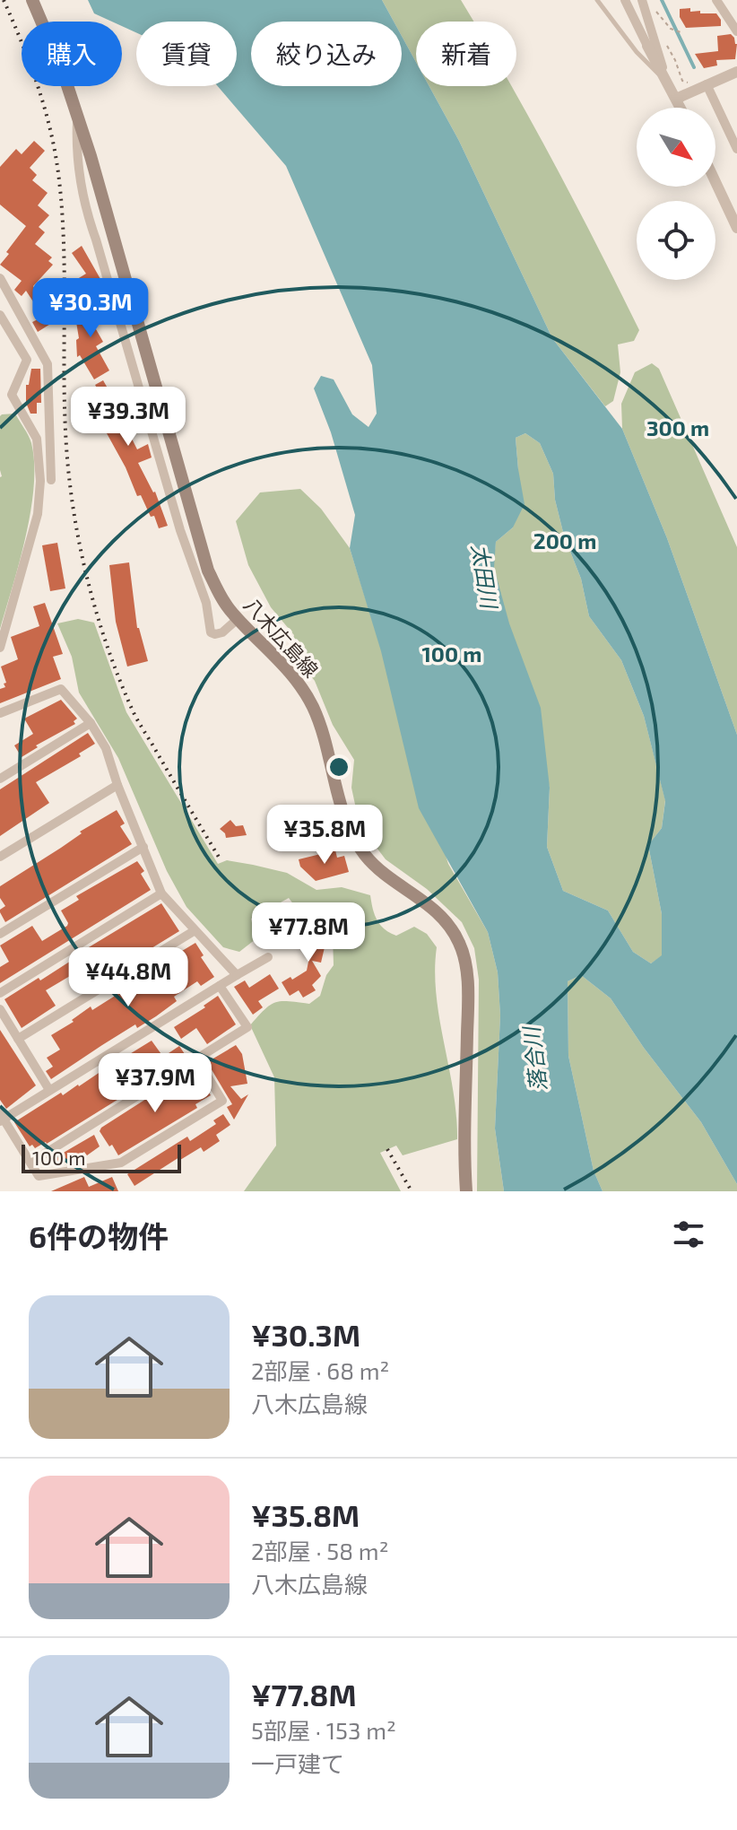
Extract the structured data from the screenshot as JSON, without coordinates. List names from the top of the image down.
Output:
{
  "streets": {
    "main road": ["八木広島線"]
  },
  "water": ["太田川", "落合川"],
  "scale_bar": "100 m",
  "north": "bottom right",
  "page": {
    "chip": [
      "購入",
      "賃貸",
      "絞り込み",
      "新着"
    ],
    "price": [
      "¥30.3M",
      "¥39.3M",
      "¥35.8M",
      "¥77.8M",
      "¥44.8M",
      "¥37.9M"
    ],
    "scale": "100 m",
    "heading": "6件の物件",
    "list": [
      {
        "name": "¥30.3M",
        "note": "2部屋 · 68 m² · 八木広島線"
      },
      {
        "name": "¥35.8M",
        "note": "2部屋 · 58 m² · 八木広島線"
      },
      {
        "name": "¥77.8M",
        "note": "5部屋 · 153 m² · 一戸建て"
      }
    ]
  },
  "rings": ["300 m", "200 m", "100 m"]
}
